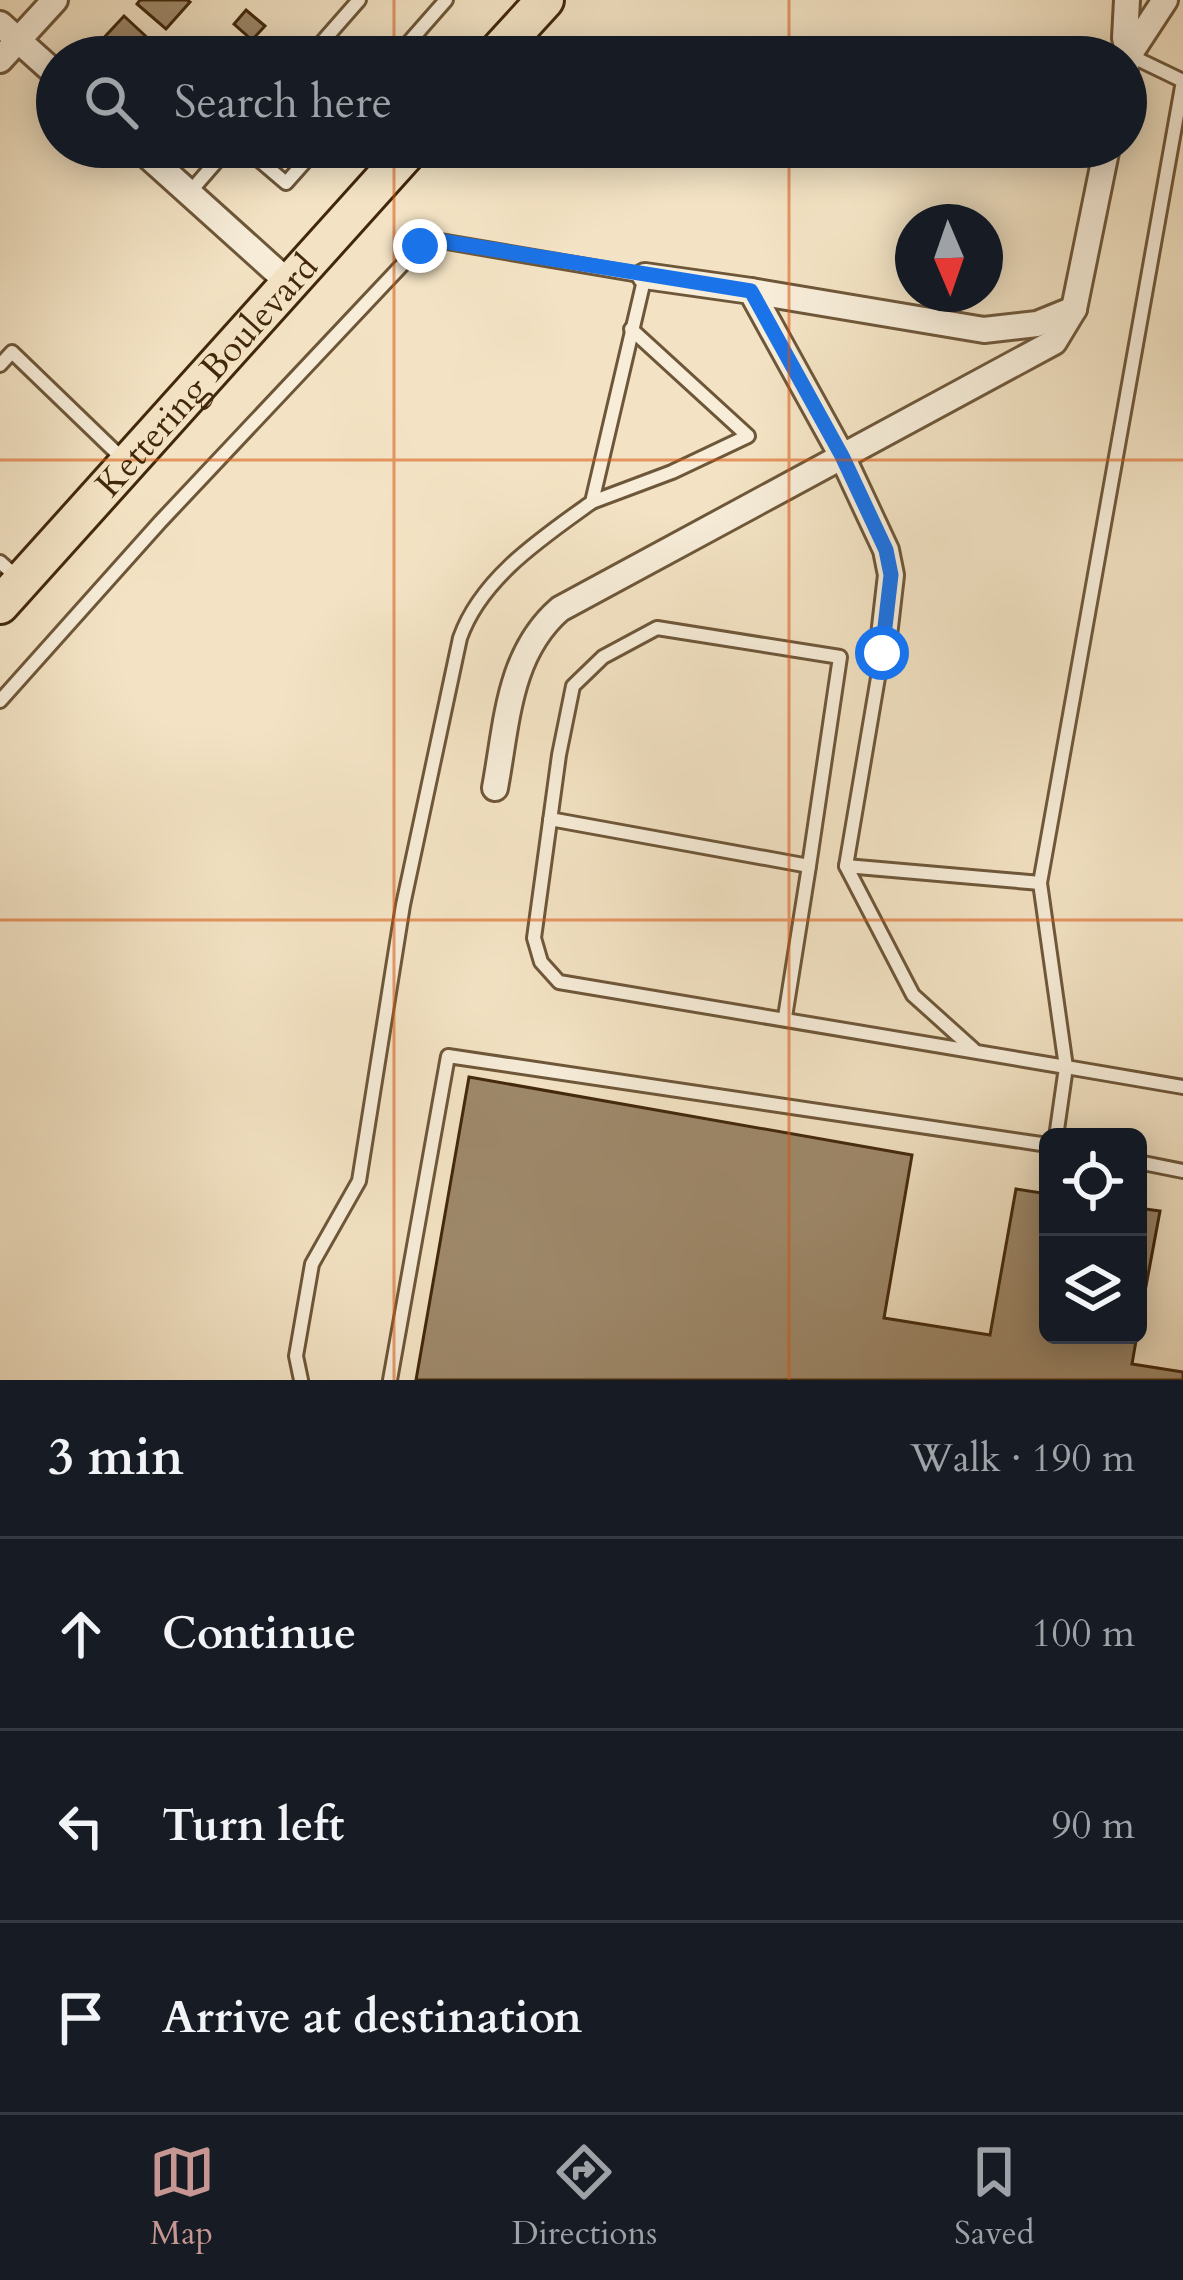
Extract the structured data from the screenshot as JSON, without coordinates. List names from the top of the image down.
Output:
{
  "streets": {
    "main road": ["Kettering Boulevard"]
  },
  "north": "bottom",
  "page": {
    "search": "Search here",
    "heading": ["3 min", "Walk · 190 m"],
    "list": [
      ["Continue", "100 m"],
      ["Turn left", "90 m"],
      "Arrive at destination"
    ],
    "nav": ["Map", "Directions", "Saved"]
  }
}
